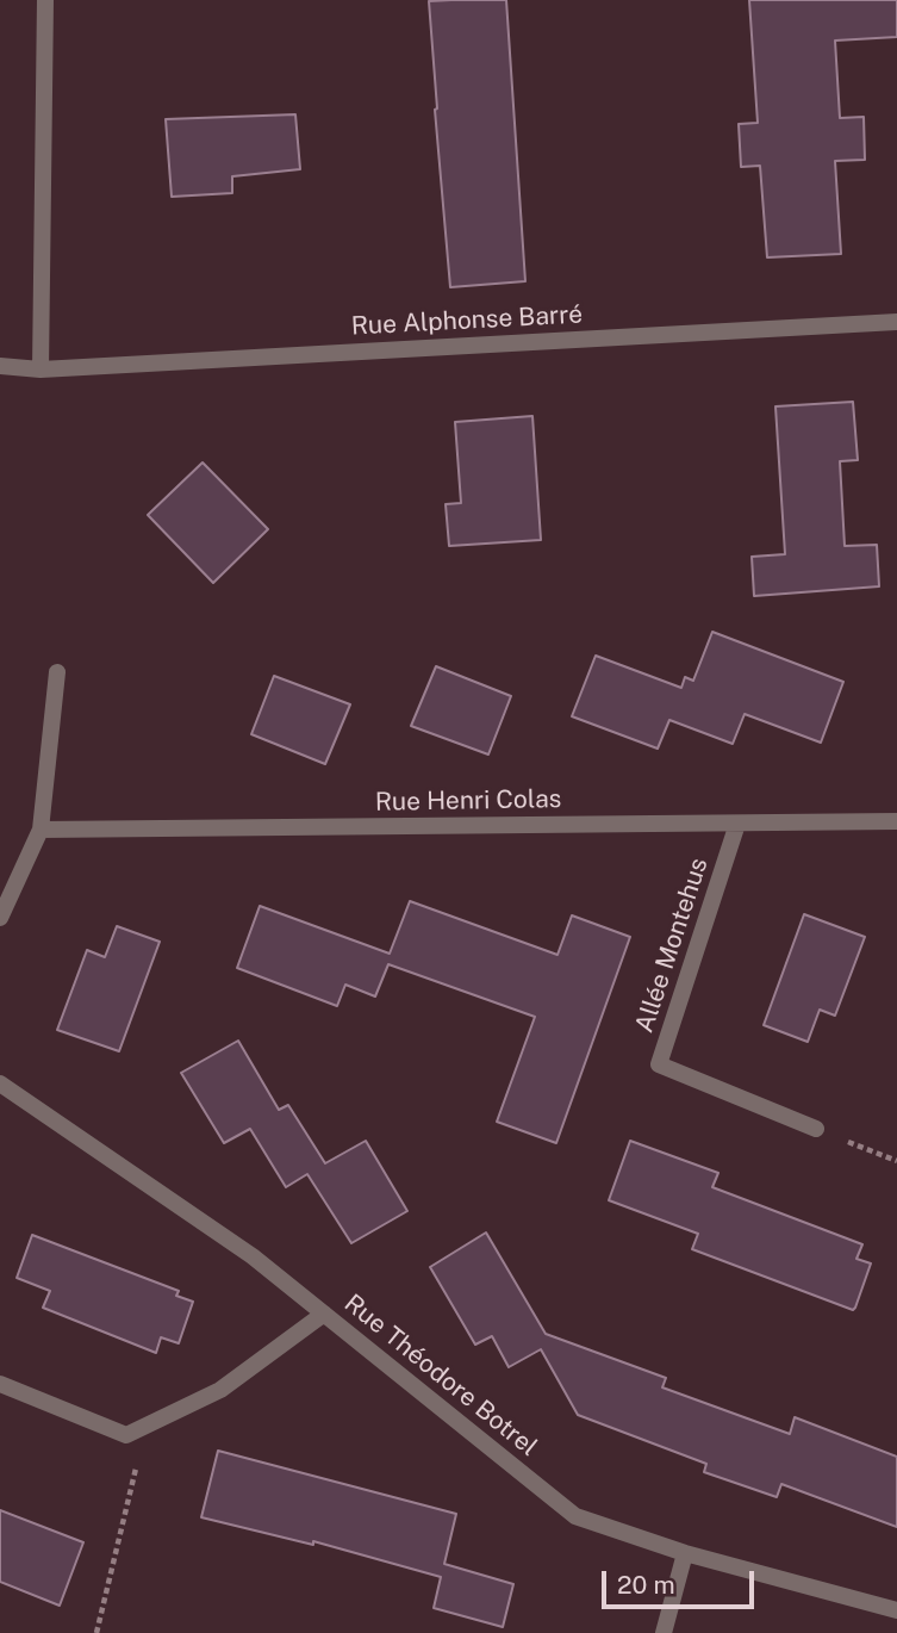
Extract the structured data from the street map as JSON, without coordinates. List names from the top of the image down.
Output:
{
  "streets": {
    "street": [
      "Rue Alphonse Barré",
      "Rue Henri Colas",
      "Allée Montehus",
      "Rue Théodore Botrel"
    ]
  },
  "crossings": [
    ["Rue Henri Colas", "Allée Montehus"]
  ],
  "scale_bar": "20 m"
}
